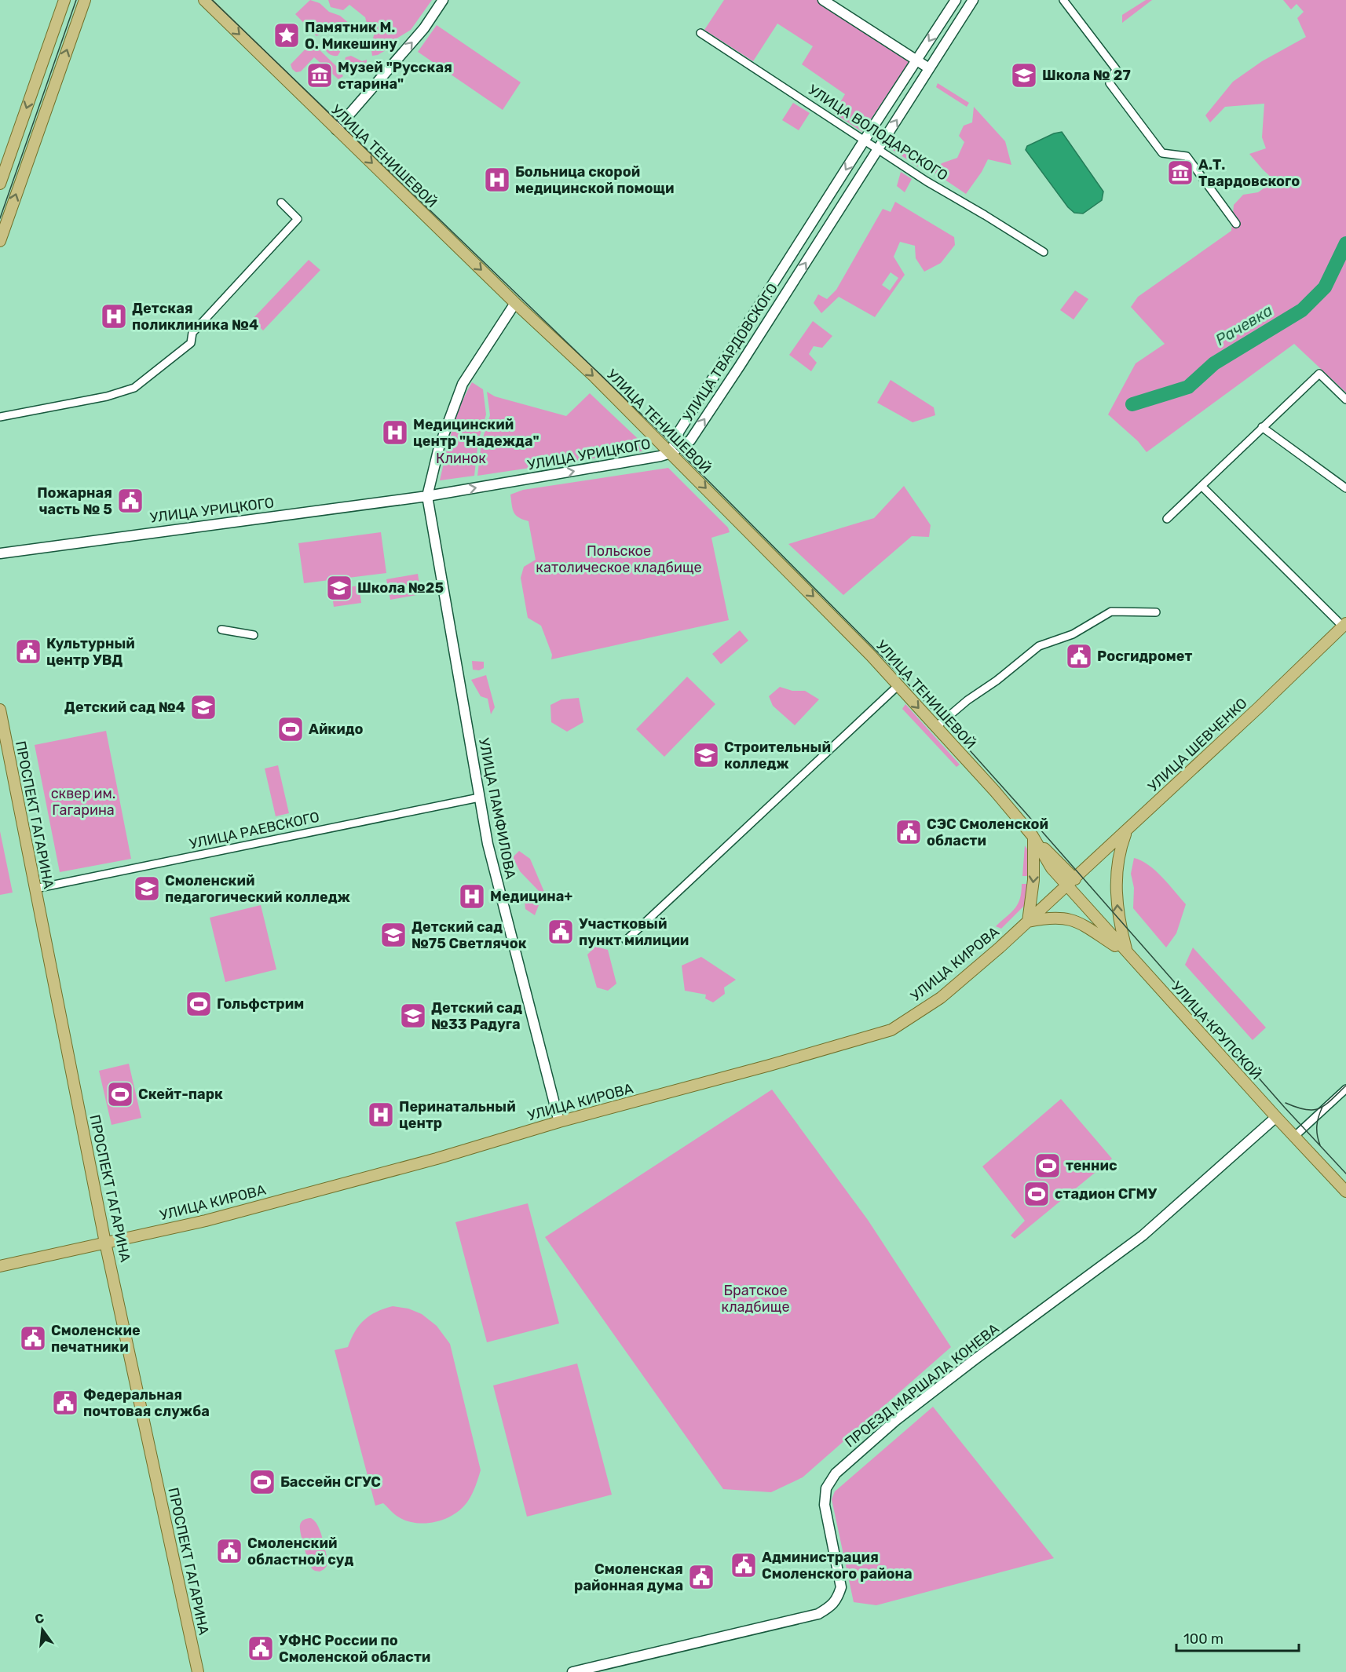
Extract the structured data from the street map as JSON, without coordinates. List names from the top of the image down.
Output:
{
  "streets": {
    "main road": [
      "УЛИЦА ТЕНИШЕВОЙ",
      "УЛИЦА ШЕВЧЕНКО",
      "ПРОСПЕКТ ГАГАРИНА",
      "УЛИЦА КИРОВА",
      "УЛИЦА КРУПСКОЙ"
    ],
    "street": [
      "УЛИЦА ВОЛОДАРСКОГО",
      "УЛИЦА ТВАРДОВСКОГО",
      "УЛИЦА УРИЦКОГО",
      "УЛИЦА ПАМФИЛОВА",
      "УЛИЦА РАЕВСКОГО",
      "ПРОЕЗД МАРШАЛА КОНЕВА"
    ]
  },
  "crossings": [
    ["УЛИЦА ВОЛОДАРСКОГО", "УЛИЦА ТВАРДОВСКОГО"],
    ["УЛИЦА ТЕНИШЕВОЙ", "УЛИЦА ТВАРДОВСКОГО"],
    ["УЛИЦА ТЕНИШЕВОЙ", "УЛИЦА УРИЦКОГО"],
    ["УЛИЦА ТЕНИШЕВОЙ", "УЛИЦА ШЕВЧЕНКО"],
    ["УЛИЦА ТЕНИШЕВОЙ", "УЛИЦА КИРОВА"],
    ["УЛИЦА ТЕНИШЕВОЙ", "УЛИЦА КРУПСКОЙ"],
    ["УЛИЦА ТВАРДОВСКОГО", "УЛИЦА УРИЦКОГО"],
    ["УЛИЦА УРИЦКОГО", "УЛИЦА ПАМФИЛОВА"],
    ["УЛИЦА ШЕВЧЕНКО", "УЛИЦА КИРОВА"],
    ["УЛИЦА ШЕВЧЕНКО", "УЛИЦА КРУПСКОЙ"],
    ["УЛИЦА ПАМФИЛОВА", "УЛИЦА РАЕВСКОГО"],
    ["УЛИЦА ПАМФИЛОВА", "УЛИЦА КИРОВА"],
    ["ПРОСПЕКТ ГАГАРИНА", "УЛИЦА РАЕВСКОГО"],
    ["ПРОСПЕКТ ГАГАРИНА", "УЛИЦА КИРОВА"],
    ["УЛИЦА КИРОВА", "УЛИЦА КРУПСКОЙ"],
    ["УЛИЦА КРУПСКОЙ", "ПРОЕЗД МАРШАЛА КОНЕВА"]
  ],
  "one_way": ["УЛИЦА ТЕНИШЕВОЙ", "УЛИЦА УРИЦКОГО"],
  "water": ["Рачевка"],
  "parks": [
    "Клинок",
    "Польское католическое кладбище",
    "сквер им. Гагарина",
    "Братское кладбище"
  ],
  "places": {
    "place": ["Памятник М. О. Микешину"],
    "museum": ["Музей \"Русская старина\"", "А.Т. Твардовского"],
    "school or university": [
      "Школа № 27",
      "Школа №25",
      "Детский сад №4",
      "Строительный колледж",
      "Смоленский педагогический колледж",
      "Детский сад №75 Светлячок",
      "Детский сад №33 Радуга"
    ],
    "hospital": [
      "Больница скорой медицинской помощи",
      "Детская поликлиника №4",
      "Медицинский центр \"Надежда\"",
      "Медицина+",
      "Перинатальный центр"
    ],
    "public building": [
      "Пожарная часть № 5",
      "Культурный центр УВД",
      "Росгидромет",
      "СЭС Смоленской области",
      "Участковый пункт милиции",
      "Смоленские печатники",
      "Федеральная почтовая служба",
      "Смоленский областной суд",
      "Администрация Смоленского района",
      "Смоленская районная дума",
      "УФНС России по Смоленской области"
    ],
    "sports": [
      "Айкидо",
      "Гольфстрим",
      "Скейт-парк",
      "теннис",
      "стадион СГМУ",
      "Бассейн СГУС"
    ]
  },
  "scale_bar": "100 m",
  "north": "top"
}
